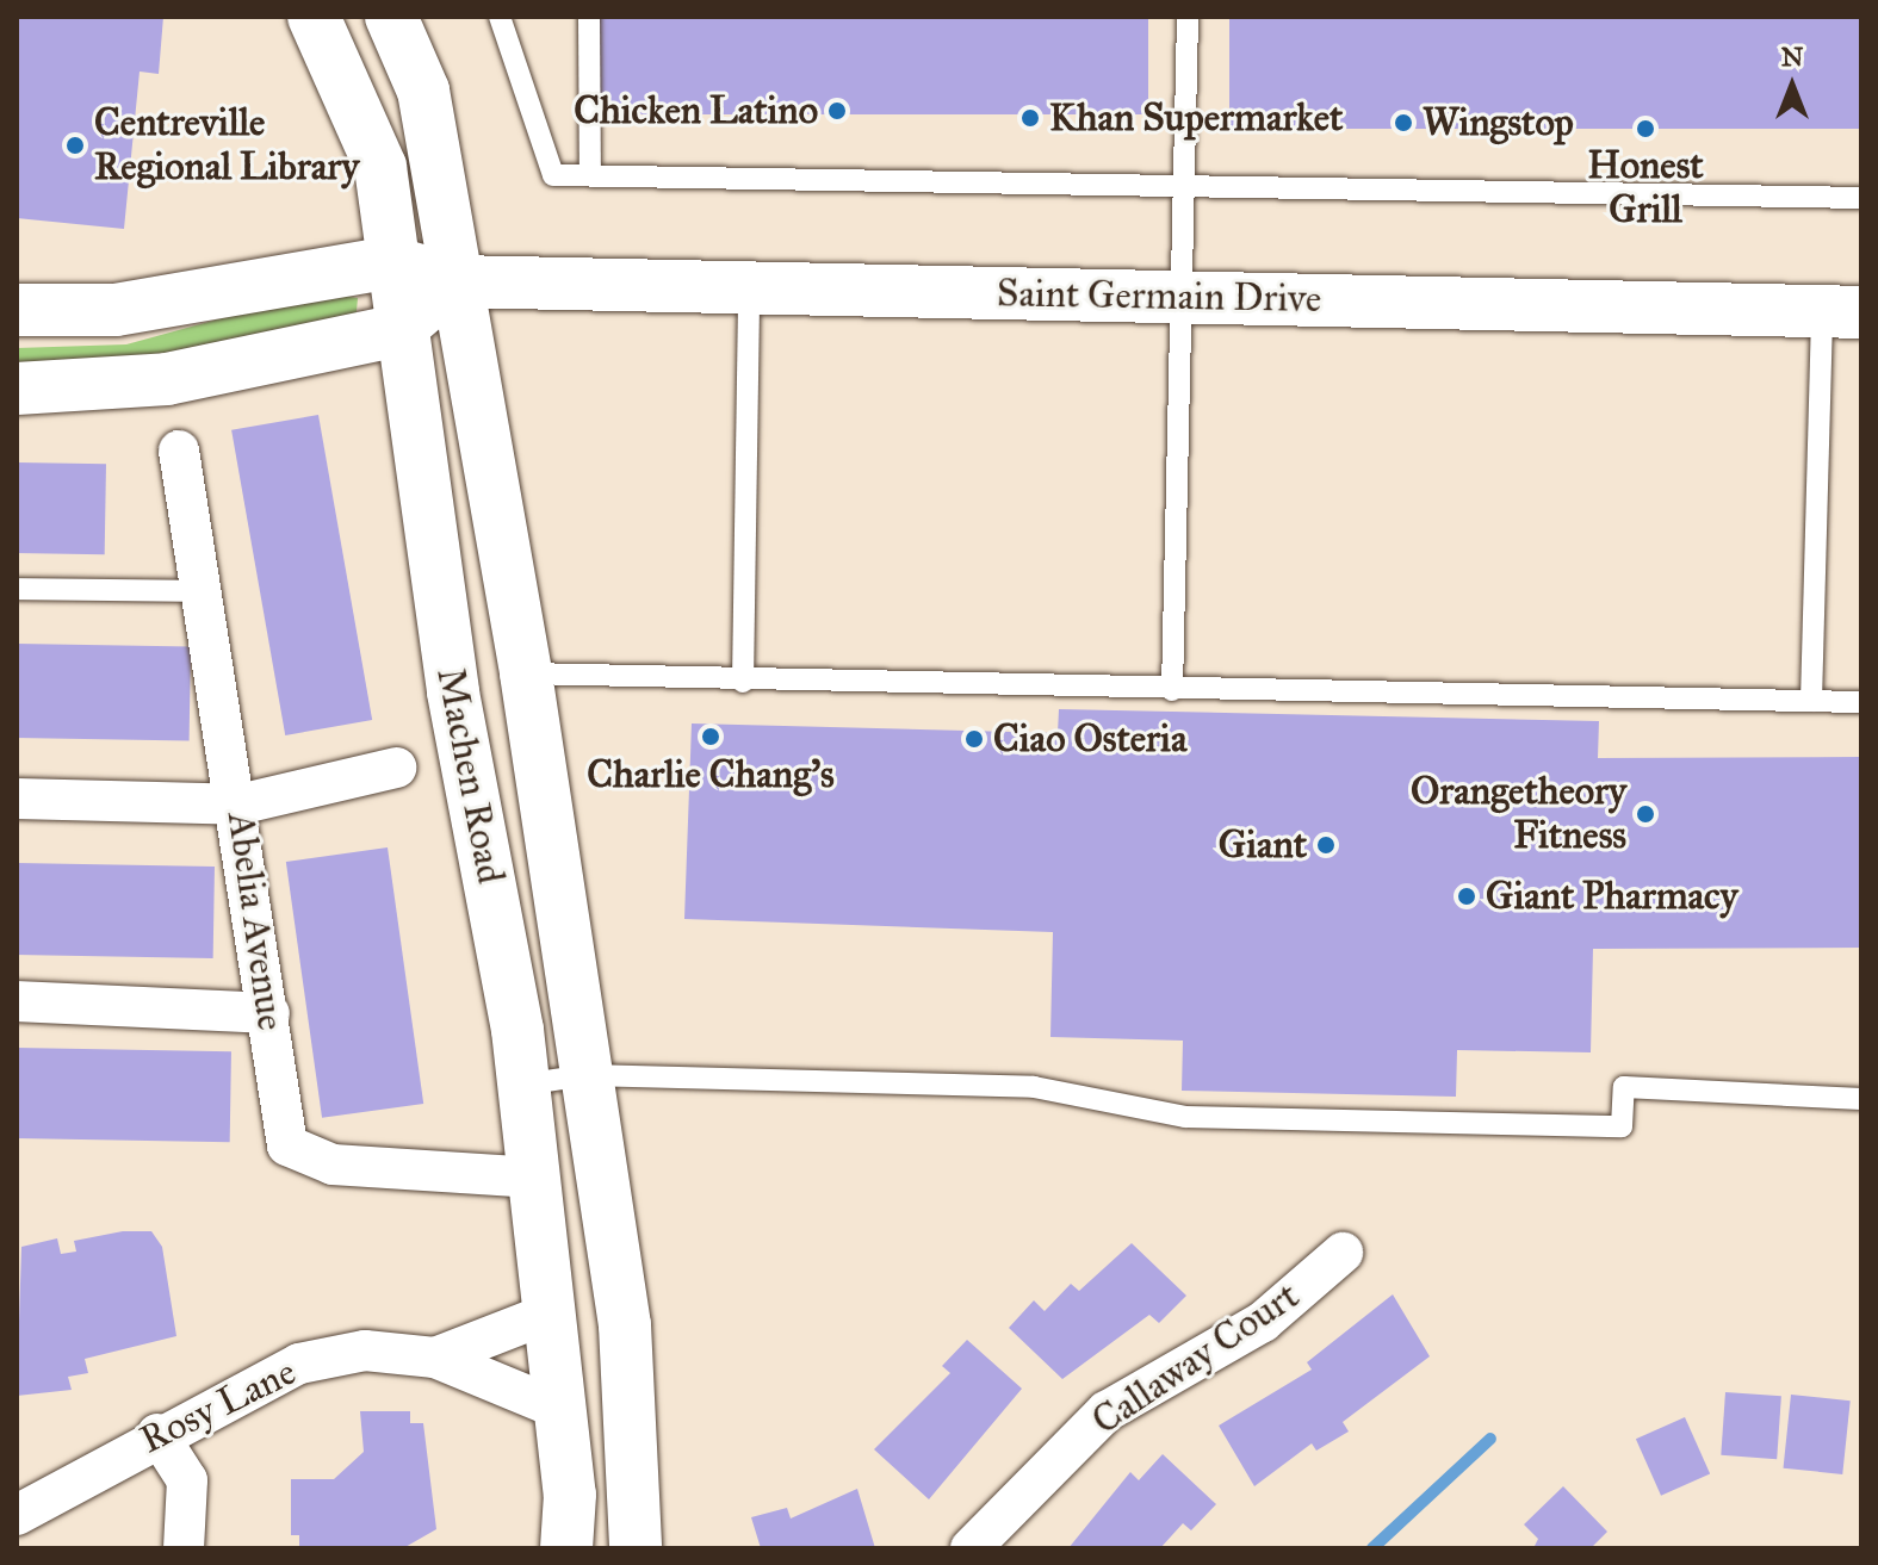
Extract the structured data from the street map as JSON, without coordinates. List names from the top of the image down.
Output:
{
  "streets": {
    "street": [
      "Saint Germain Drive",
      "Machen Road",
      "Abelia Avenue",
      "Callaway Court",
      "Rosy Lane"
    ]
  },
  "crossings": [
    ["Saint Germain Drive", "Machen Road"],
    ["Machen Road", "Abelia Avenue"],
    ["Machen Road", "Rosy Lane"]
  ],
  "places": [
    "Chicken Latino",
    "Khan Supermarket",
    "Wingstop",
    "Honest Grill",
    "Centreville Regional Library",
    "Charlie Chang's",
    "Ciao Osteria",
    "Orangetheory Fitness",
    "Giant",
    "Giant Pharmacy"
  ],
  "north": "top"
}
